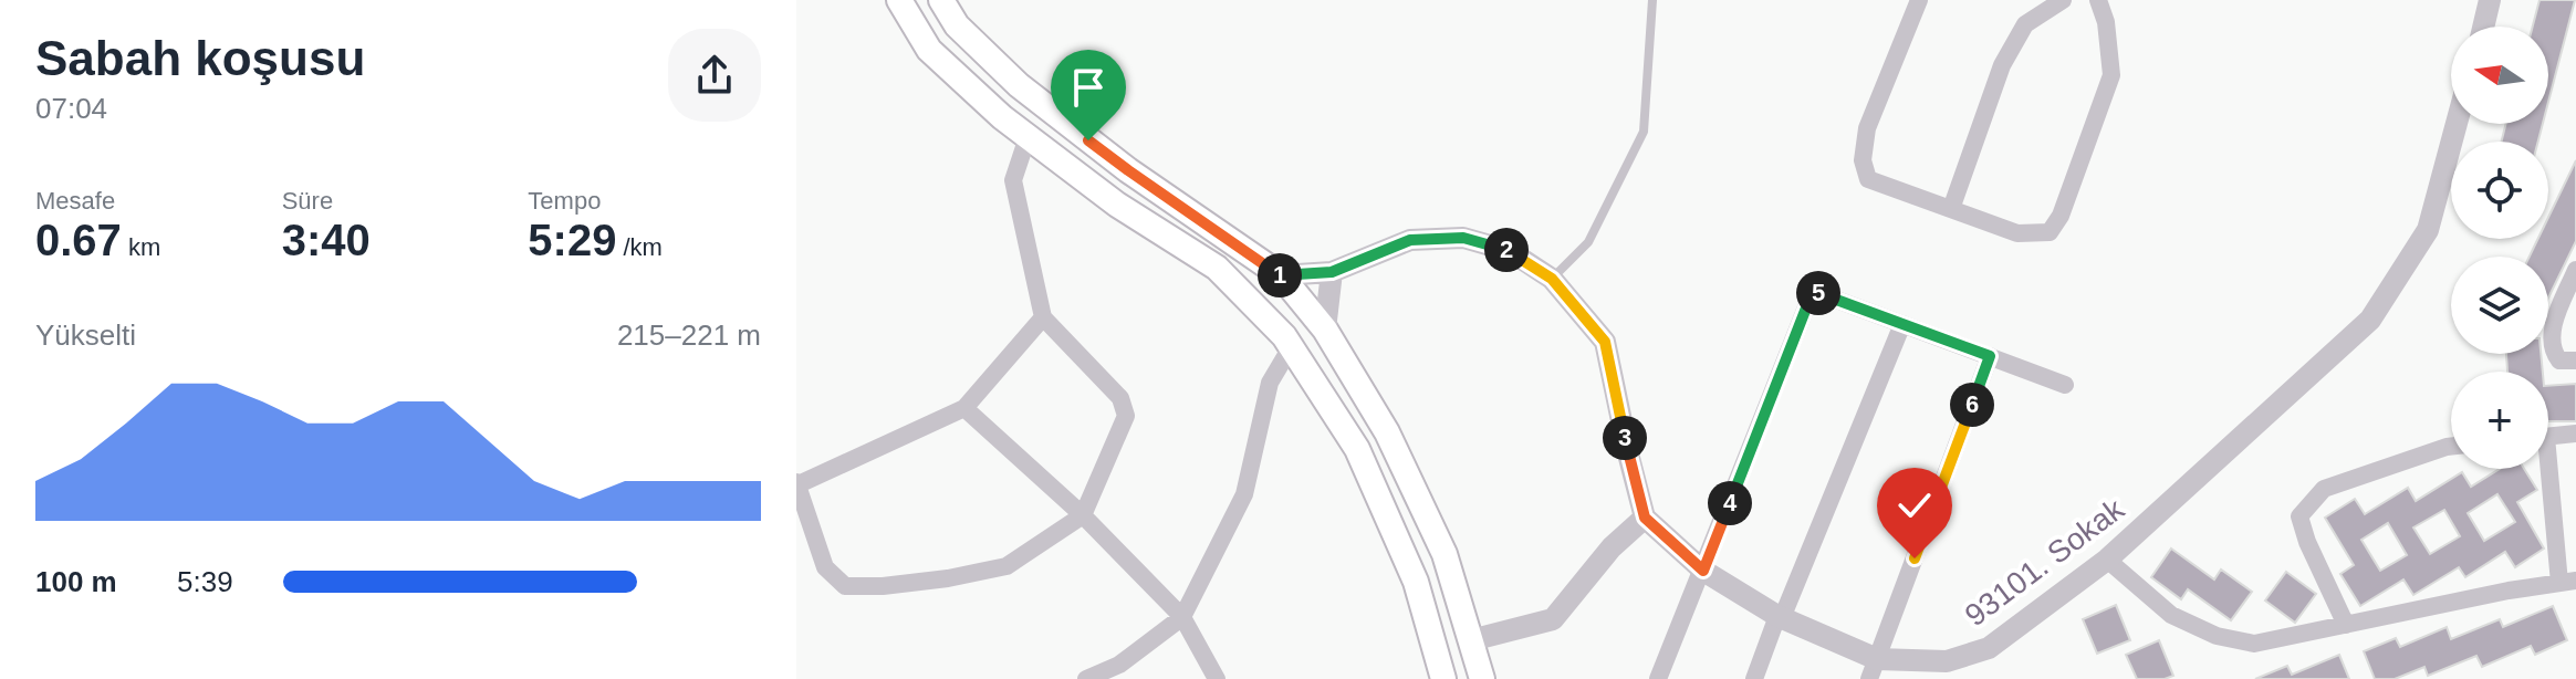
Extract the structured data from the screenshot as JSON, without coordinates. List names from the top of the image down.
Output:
{
  "streets": {
    "street": ["93101. Sokak"]
  },
  "north": "left",
  "page": {
    "heading": ["Sabah koşusu", "07:04"],
    "map_buttons": "+",
    "stats": [
      ["Mesafe", "0.67 km"],
      ["Süre", "3:40"],
      ["Tempo", "5:29 /km"]
    ],
    "pins": [
      "2",
      "1",
      "5",
      "6",
      "3",
      "4"
    ],
    "chart": ["Yükselti", "215–221 m"],
    "list": [
      {
        "name": "100 m",
        "note": "5:39"
      }
    ]
  }
}
